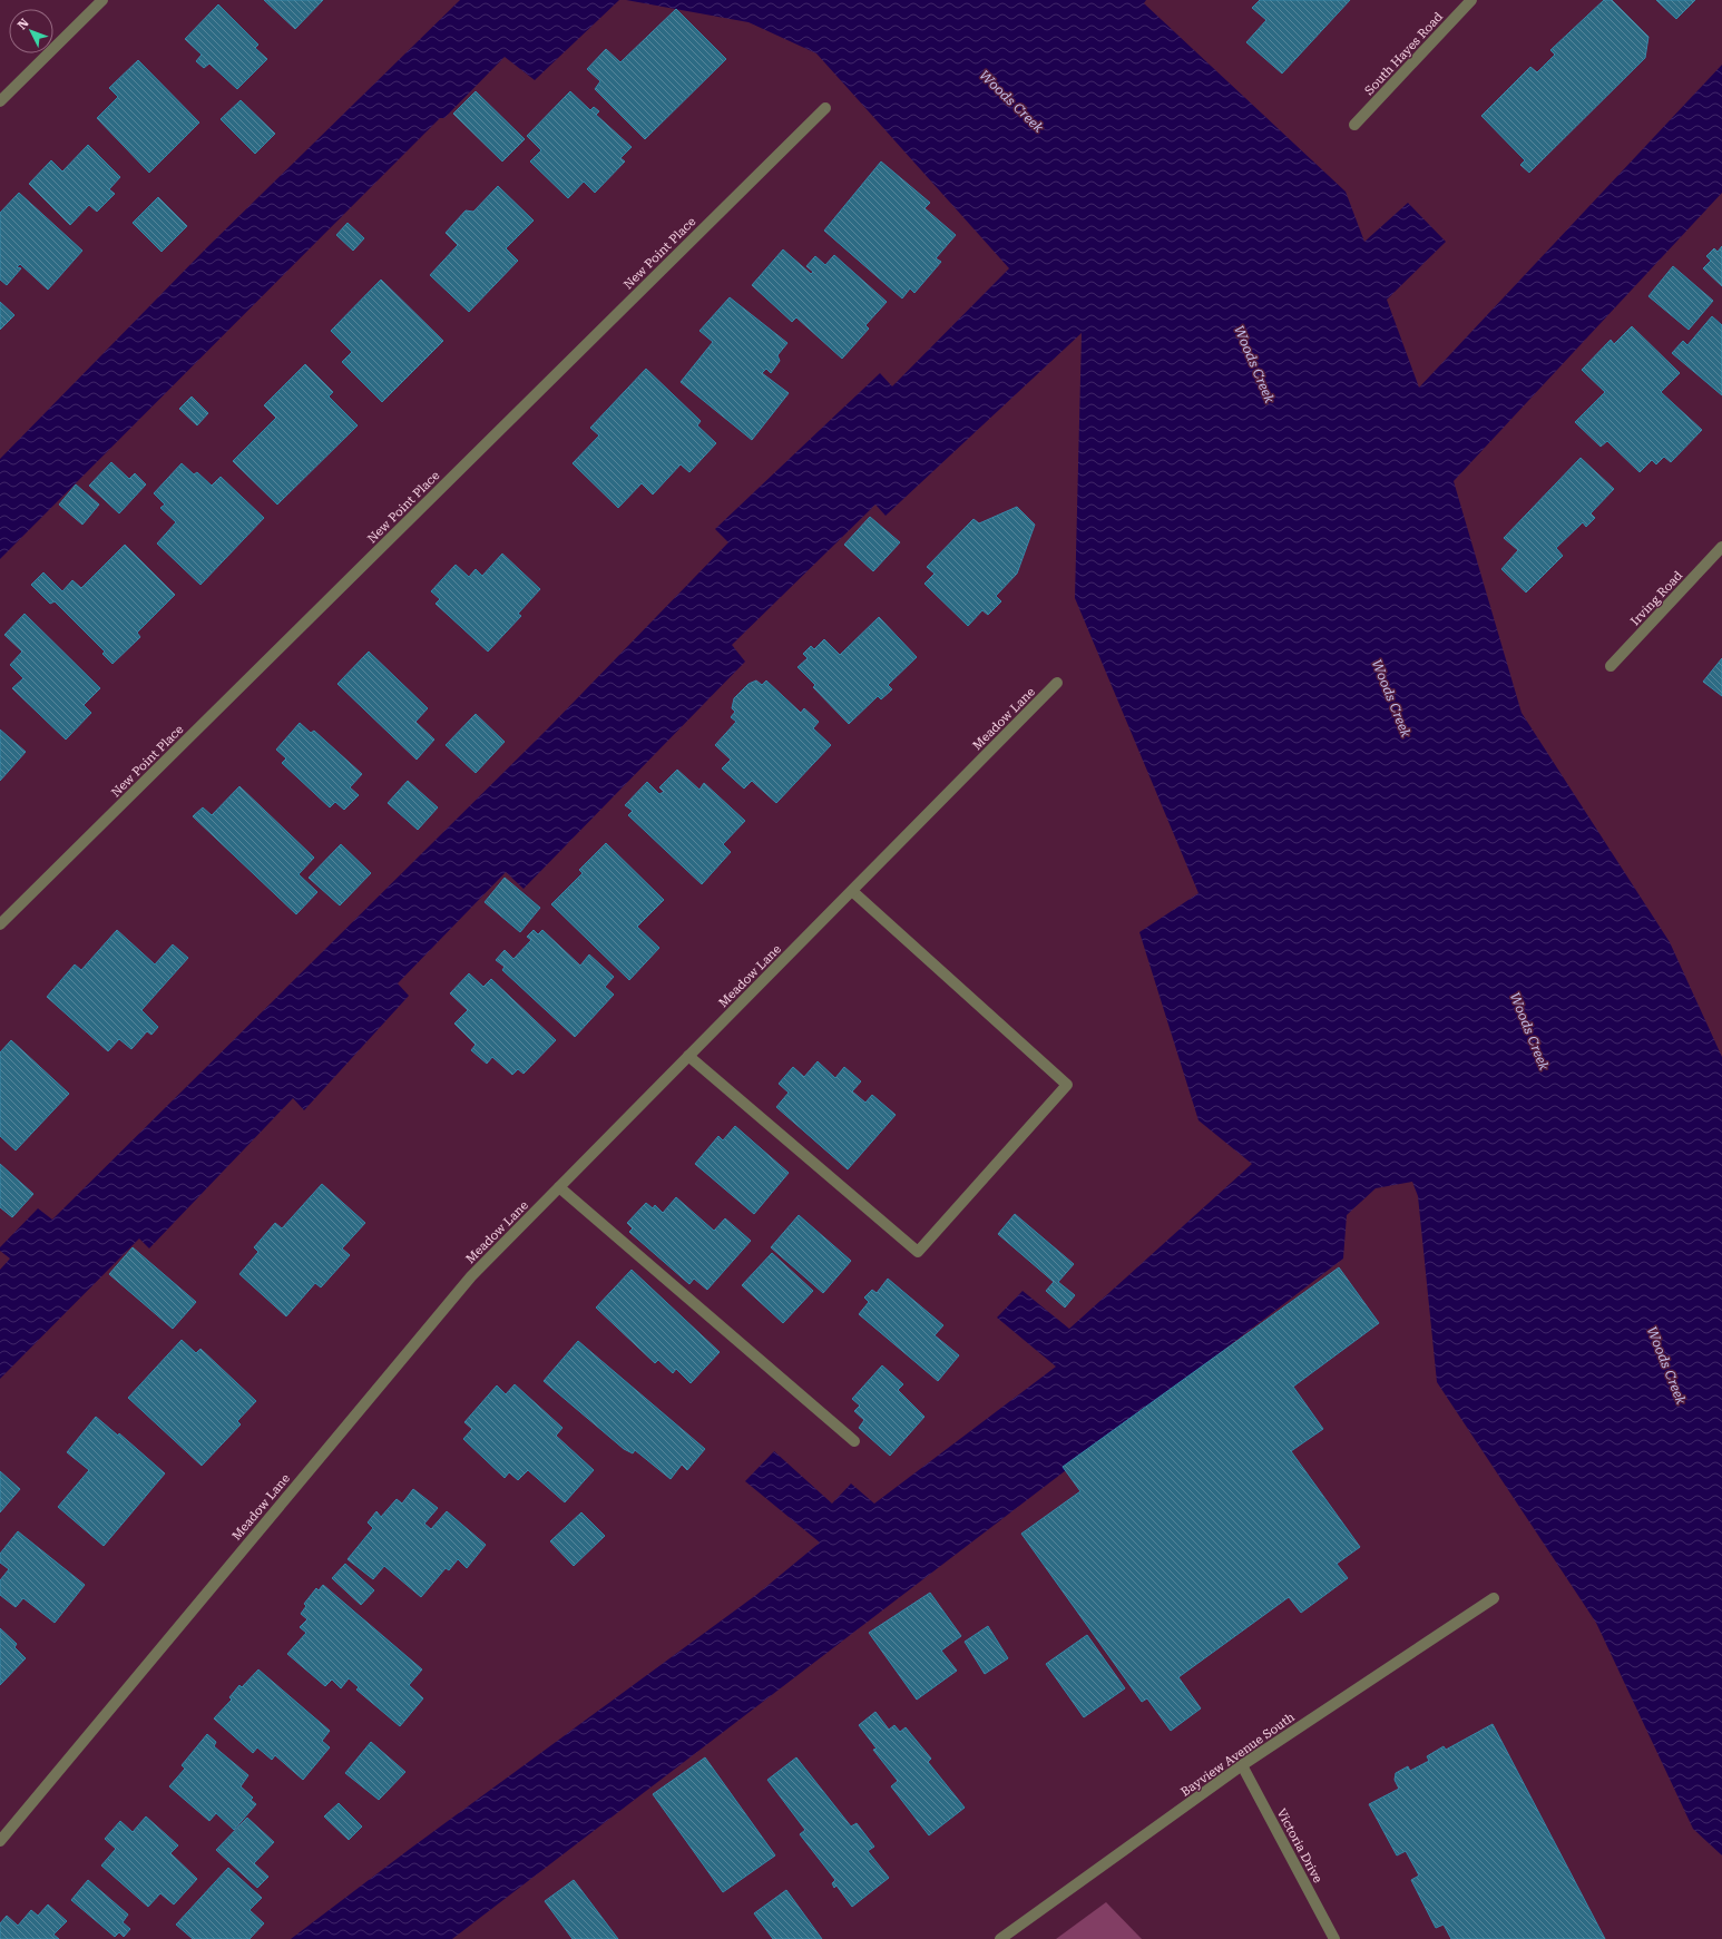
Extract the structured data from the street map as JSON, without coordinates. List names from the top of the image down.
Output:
{
  "streets": {
    "street": [
      "South Hayes Road",
      "New Point Place",
      "Irving Road",
      "Meadow Lane",
      "Bayview Avenue South",
      "Victoria Drive"
    ]
  },
  "crossings": [
    ["Bayview Avenue South", "Victoria Drive"]
  ],
  "water": ["Woods Creek"],
  "north": "top left"
}
